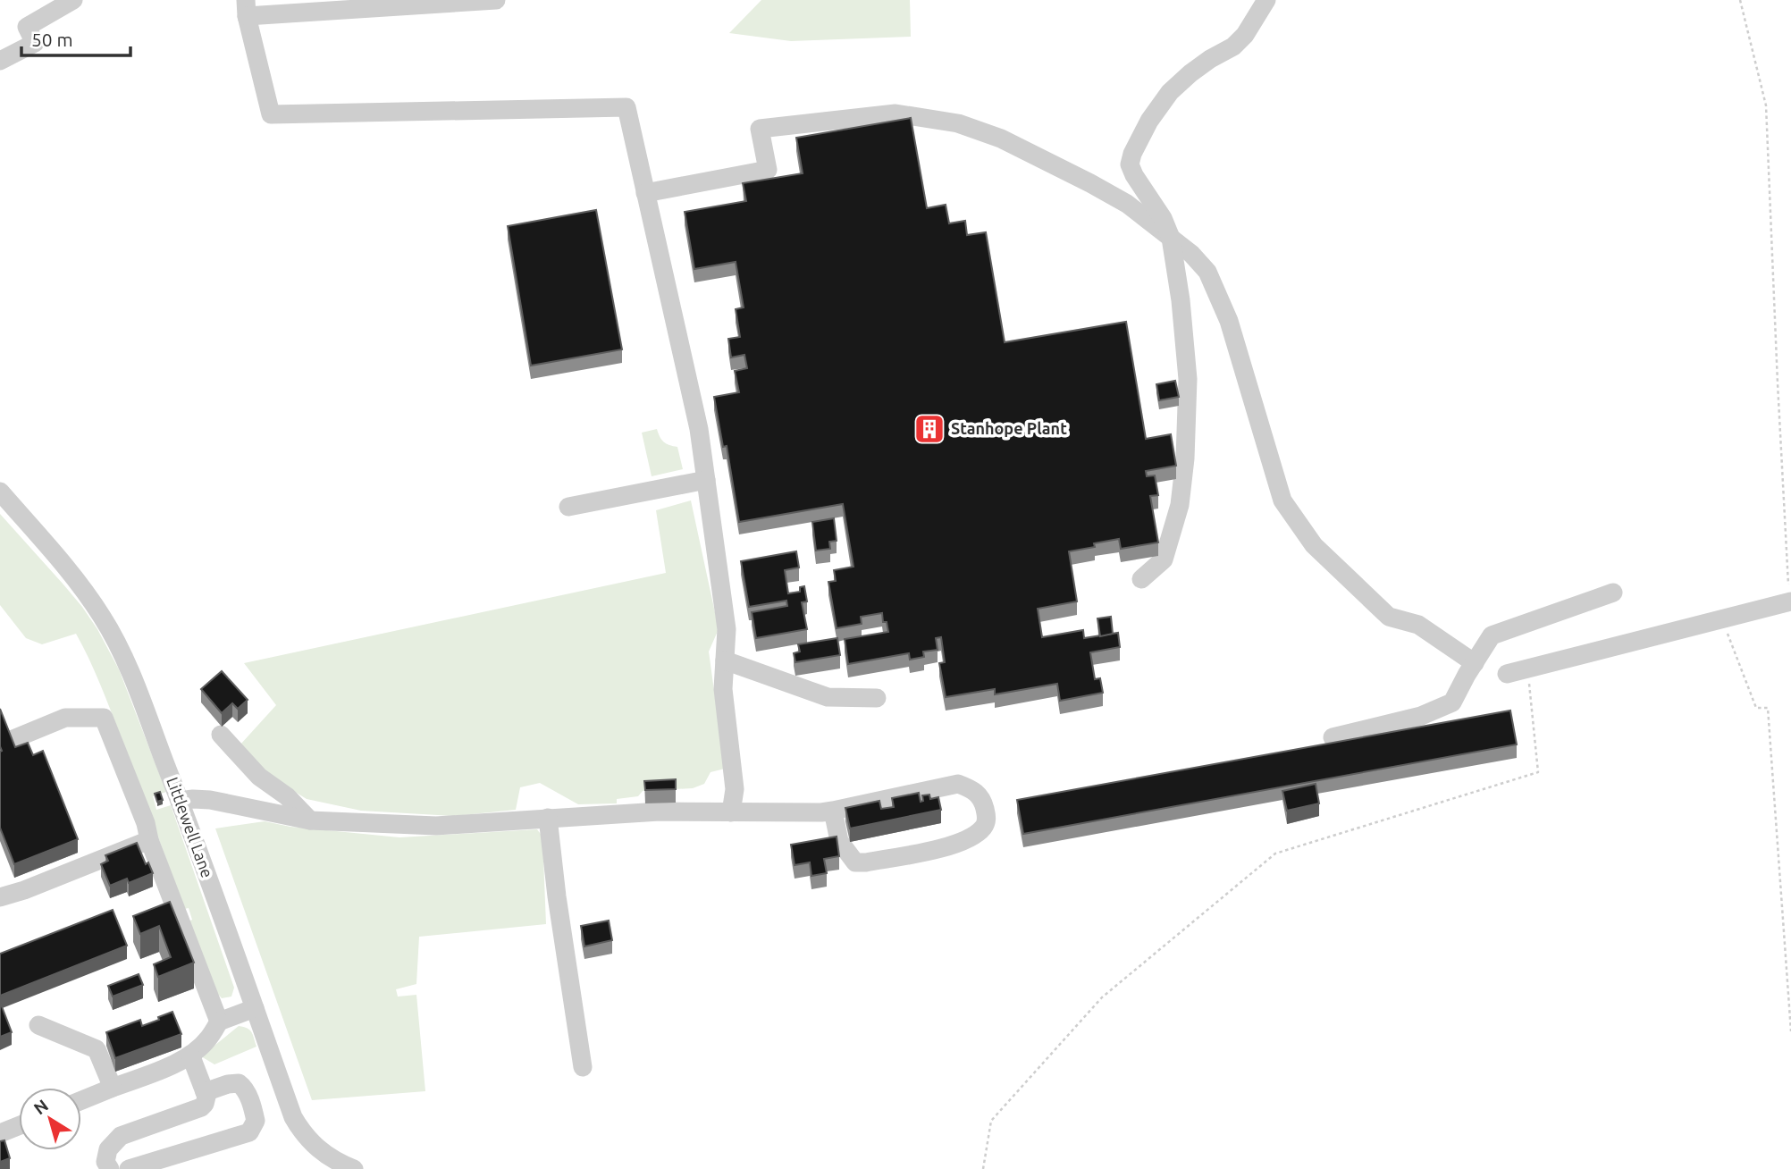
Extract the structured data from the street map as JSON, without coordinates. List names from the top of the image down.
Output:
{
  "streets": {
    "street": ["Littlewell Lane"]
  },
  "places": {
    "building": ["Stanhope Plant"]
  },
  "scale_bar": "50 m",
  "north": "top left"
}
